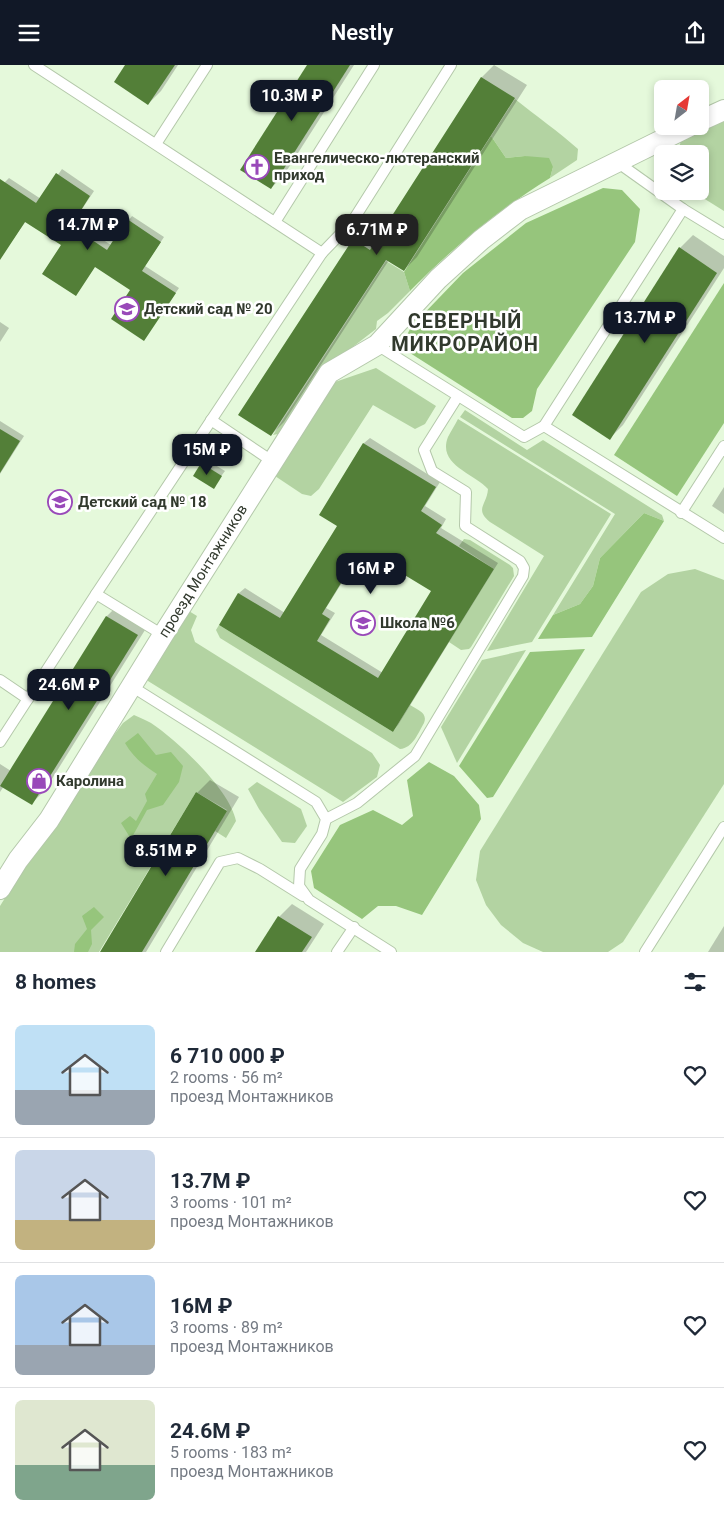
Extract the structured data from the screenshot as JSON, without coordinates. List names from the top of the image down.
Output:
{
  "streets": {
    "street": ["проезд Монтажников"]
  },
  "districts": ["СЕВЕРНЫЙ МИКРОРАЙОН"],
  "places": {
    "church": ["Евангелическо-лютеранский приход"],
    "school or university": ["Детский сад № 20", "Детский сад № 18", "Школа №6"],
    "shop": ["Каролина"]
  },
  "north": "top right",
  "page": {
    "header": "Nestly",
    "price": [
      "10.3M ₽",
      "14.7M ₽",
      "6.71M ₽",
      "13.7M ₽",
      "15M ₽",
      "16M ₽",
      "24.6M ₽",
      "8.51M ₽"
    ],
    "heading": "8 homes",
    "list": [
      {
        "name": "6 710 000 ₽",
        "note": "2 rooms · 56 m² · проезд Монтажников"
      },
      {
        "name": "13.7M ₽",
        "note": "3 rooms · 101 m² · проезд Монтажников"
      },
      {
        "name": "16M ₽",
        "note": "3 rooms · 89 m² · проезд Монтажников"
      },
      {
        "name": "24.6M ₽",
        "note": "5 rooms · 183 m² · проезд Монтажников"
      }
    ]
  }
}
